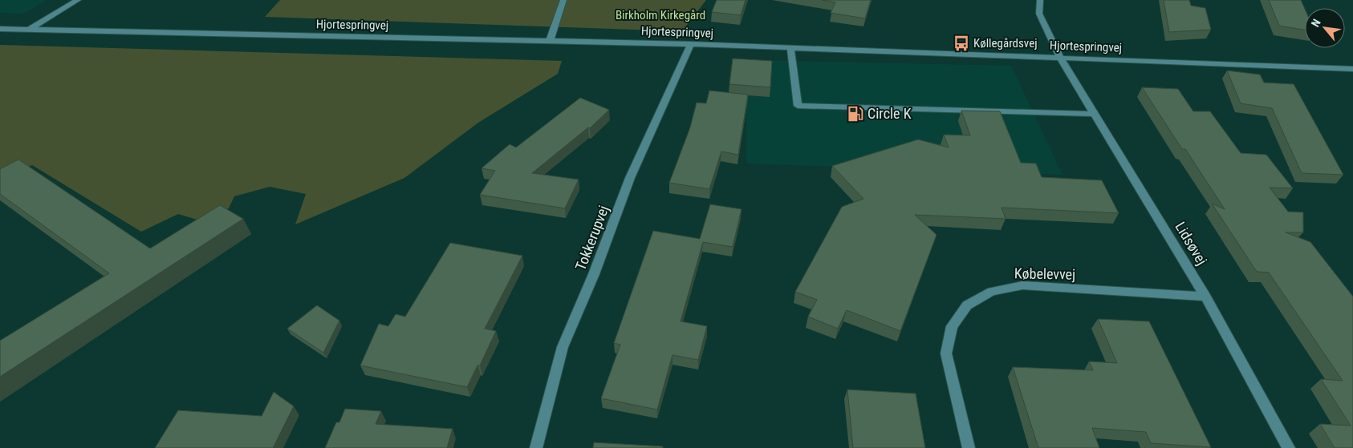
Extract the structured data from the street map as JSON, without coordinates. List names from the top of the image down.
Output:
{
  "streets": {
    "street": [
      "Hjortespringvej",
      "Tokkerupvej",
      "Lidsøvej",
      "Købelevvej"
    ]
  },
  "crossings": [
    ["Hjortespringvej", "Tokkerupvej"],
    ["Hjortespringvej", "Lidsøvej"],
    ["Lidsøvej", "Købelevvej"]
  ],
  "parks": ["Birkholm Kirkegård"],
  "places": {
    "bus stop": ["Køllegårdsvej"],
    "fuel station": ["Circle K"]
  },
  "north": "top left"
}
